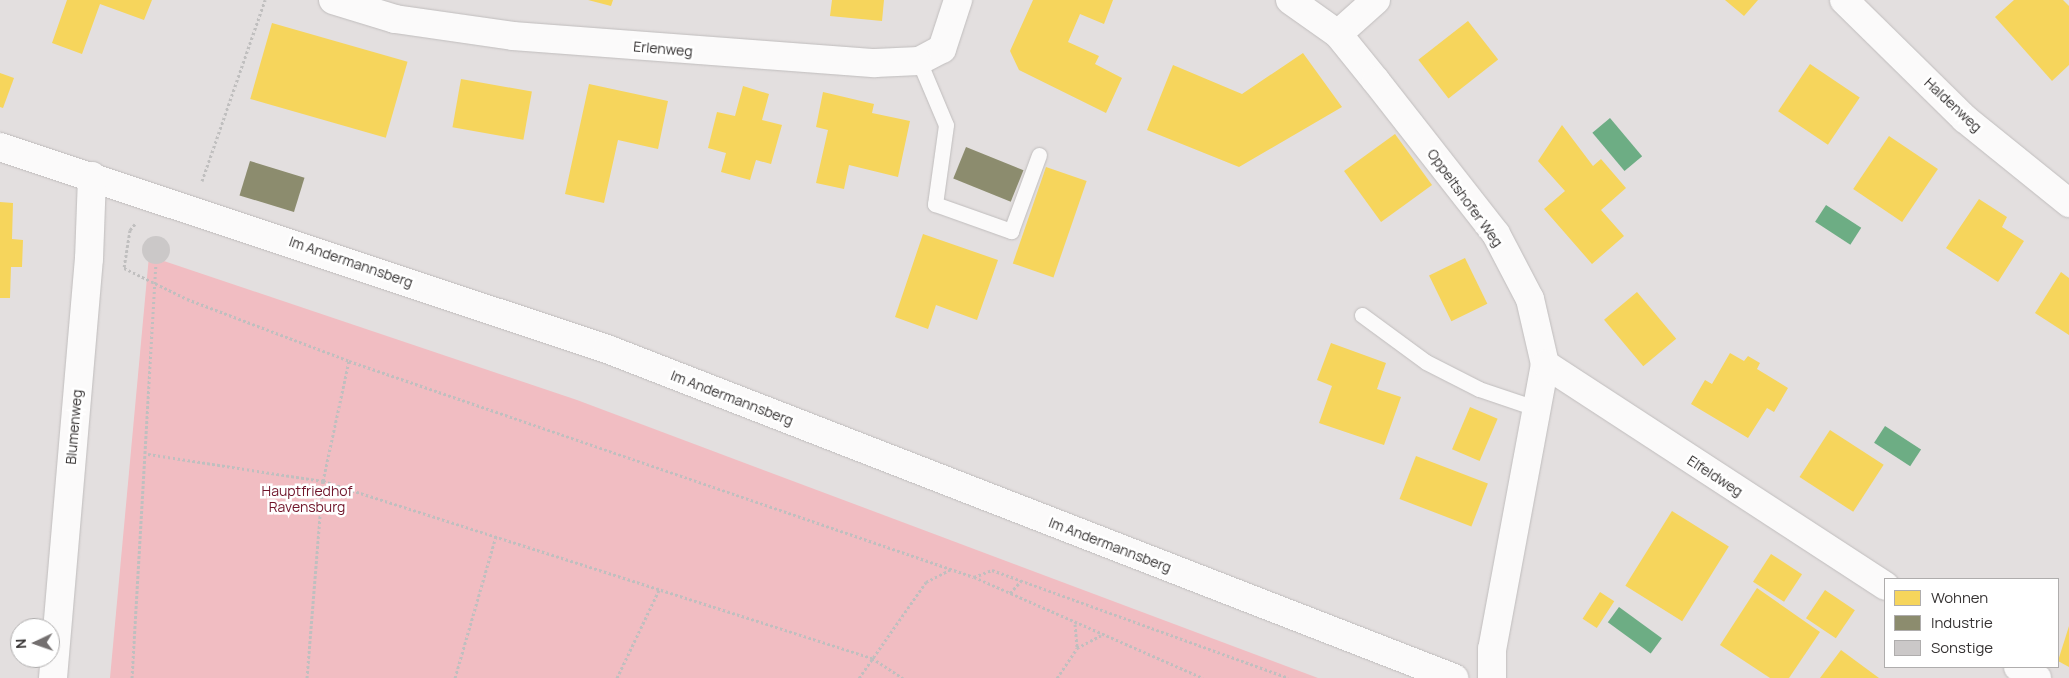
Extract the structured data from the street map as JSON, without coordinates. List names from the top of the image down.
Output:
{
  "streets": {
    "street": [
      "Erlenweg",
      "Haldenweg",
      "Oppeltshofer Weg",
      "Im Andermannsberg",
      "Blumenweg",
      "Elfeldweg"
    ]
  },
  "crossings": [
    ["Oppeltshofer Weg", "Elfeldweg"],
    ["Im Andermannsberg", "Blumenweg"]
  ],
  "parks": ["Hauptfriedhof Ravensburg"],
  "legend": ["Wohnen", "Industrie", "Sonstige"],
  "north": "left"
}
